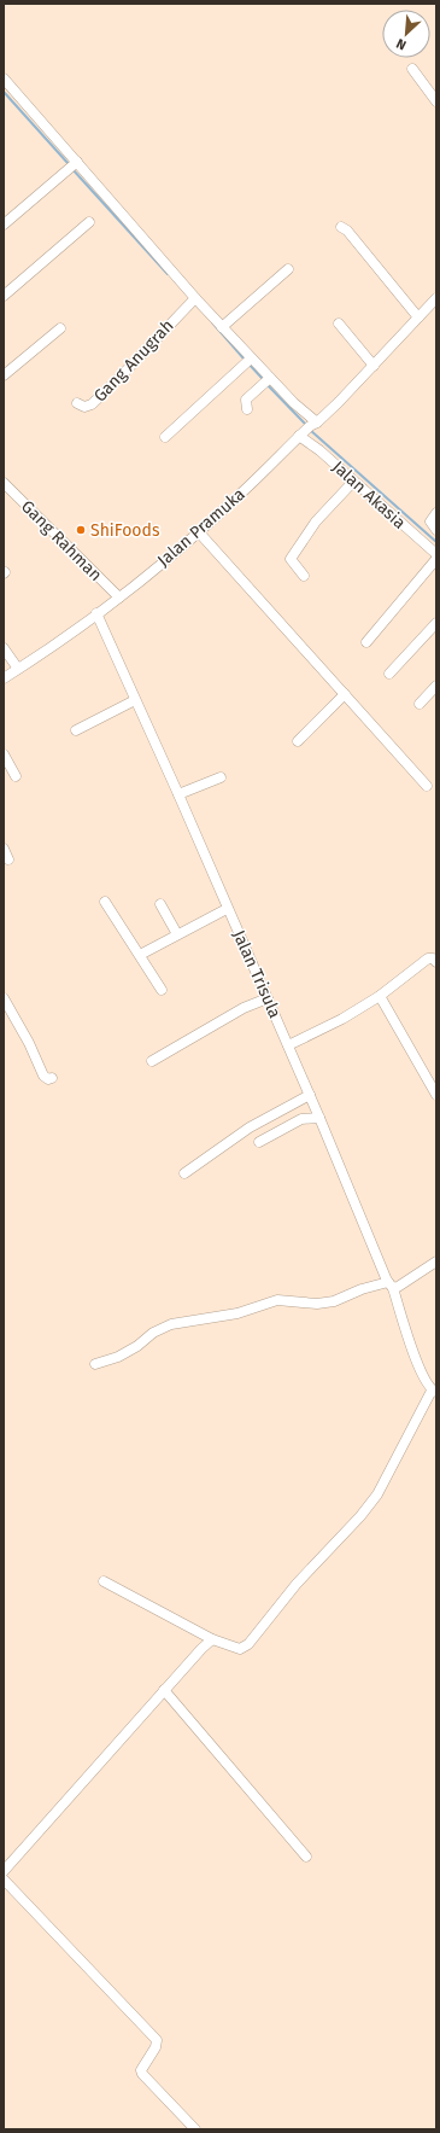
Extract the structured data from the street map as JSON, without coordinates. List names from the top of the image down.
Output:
{
  "streets": {
    "street": [
      "Gang Anugrah",
      "Jalan Akasia",
      "Jalan Pramuka",
      "Gang Rahman",
      "Jalan Trisula"
    ]
  },
  "crossings": [
    ["Gang Anugrah", "Jalan Akasia"],
    ["Jalan Akasia", "Jalan Pramuka"],
    ["Jalan Pramuka", "Gang Rahman"],
    ["Jalan Pramuka", "Jalan Trisula"]
  ],
  "places": ["ShiFoods"],
  "north": "bottom left"
}
